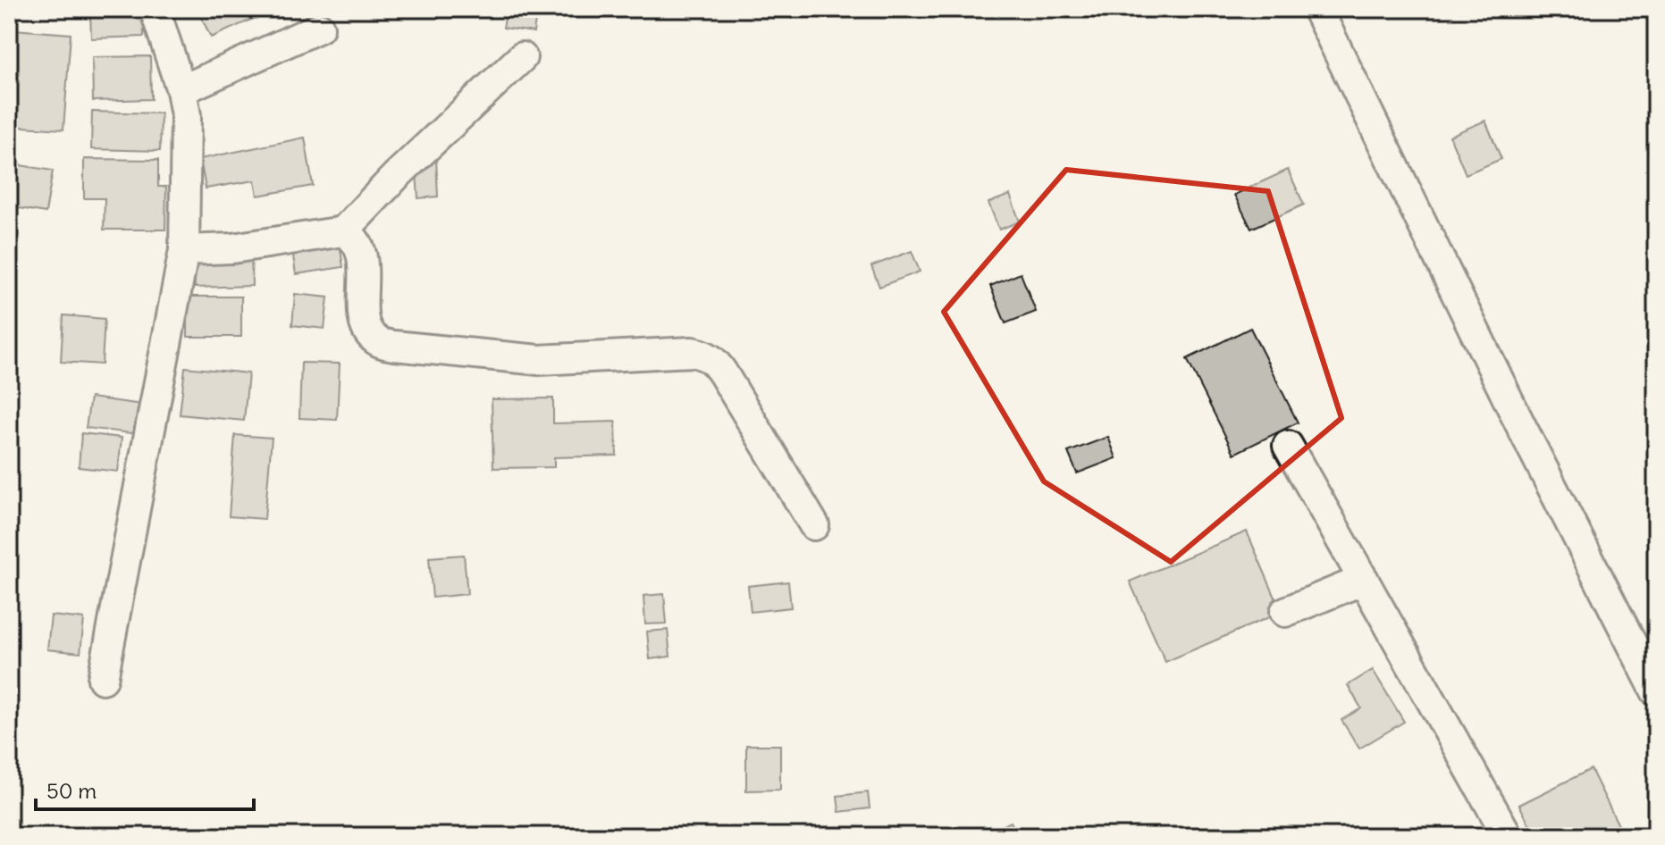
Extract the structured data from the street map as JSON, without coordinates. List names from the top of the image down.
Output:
{
  "scale_bar": "50 m"
}
